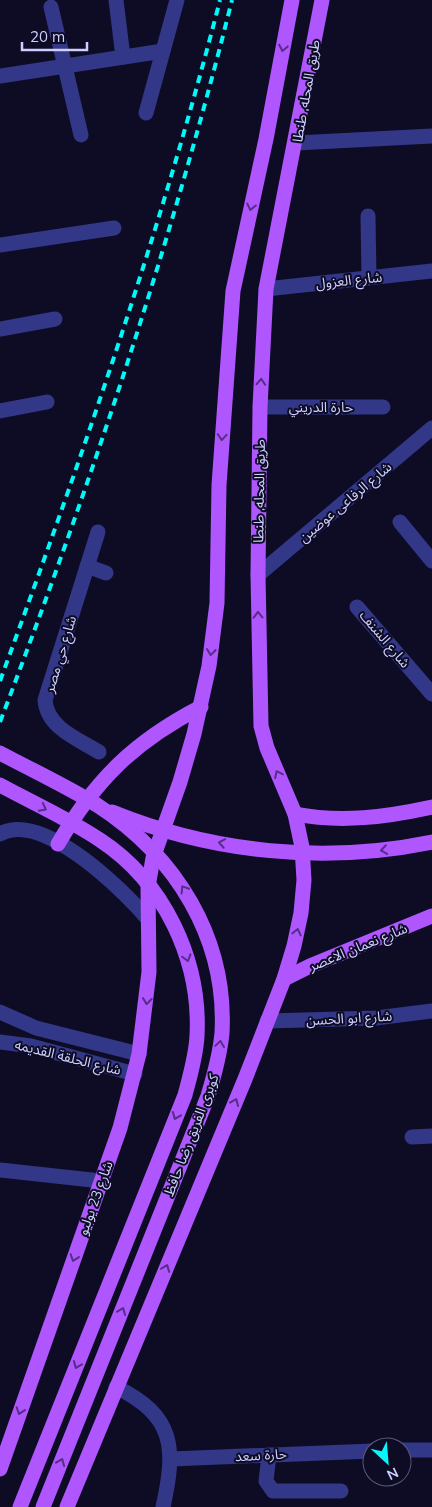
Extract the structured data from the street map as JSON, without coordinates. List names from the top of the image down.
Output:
{
  "streets": {
    "main road": [
      "طريق المحله, طنطا",
      "شارع نعمان الاعصر",
      "كوبرى الفريق رضا حافظ",
      "شارع 23 يوليو"
    ],
    "street": [
      "شارع العزول",
      "حارة الدريني",
      "شارع الرفاعى عوضين",
      "شارع الشنف",
      "شارع حي مصر",
      "شارع ابو الحسن",
      "شارع الحلقة القديمه",
      "حارة سعد"
    ]
  },
  "crossings": [
    ["طريق المحله, طنطا", "شارع العزول"],
    ["طريق المحله, طنطا", "حارة الدريني"],
    ["طريق المحله, طنطا", "شارع الرفاعى عوضين"],
    ["طريق المحله, طنطا", "شارع نعمان الاعصر"],
    ["شارع الحلقة القديمه", "شارع 23 يوليو"]
  ],
  "scale_bar": "20 m",
  "north": "bottom right"
}
